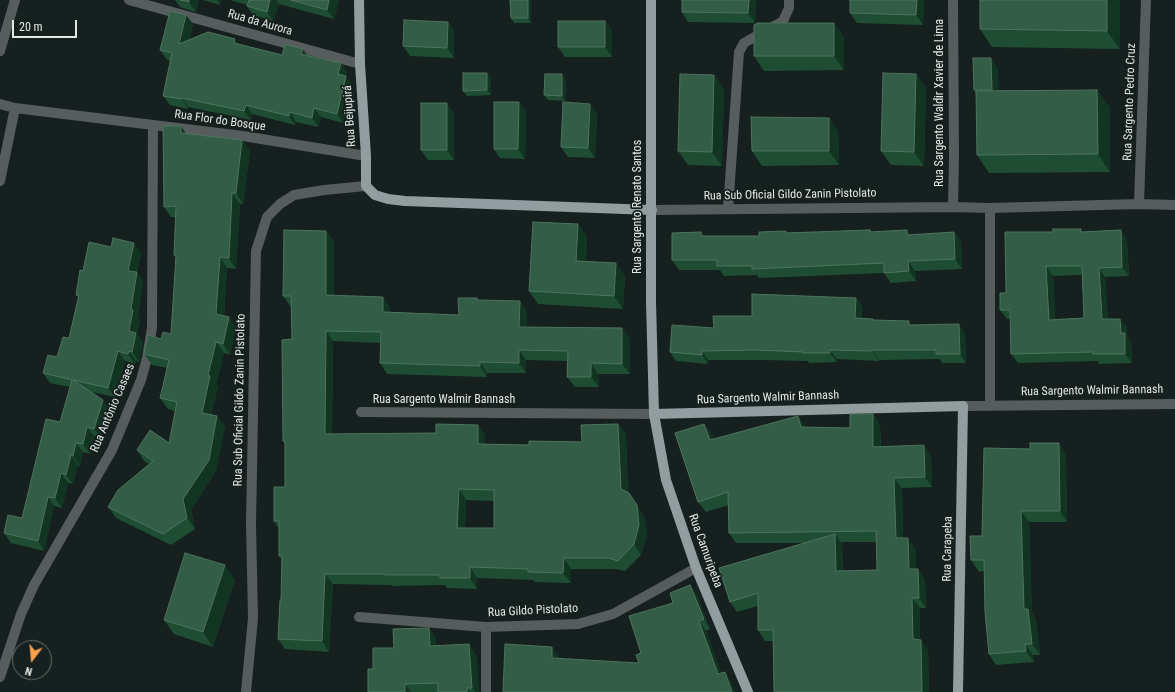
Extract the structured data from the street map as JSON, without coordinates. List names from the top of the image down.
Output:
{
  "streets": {
    "main road": [
      "Rua Beijupirá",
      "Rua Sub Oficial Gildo Zanin Pistolato",
      "Rua Sargento Renato Santos",
      "Rua Sargento Walmir Bannash",
      "Rua Carapeba",
      "Rua Camuripeba"
    ],
    "street": [
      "Rua da Aurora",
      "Rua Sargento Pedro Cruz",
      "Rua Sargento Waldir Xavier de Lima",
      "Rua Flor do Bosque",
      "Rua Antônio Casaes",
      "Rua Gildo Pistolato"
    ]
  },
  "crossings": [
    ["Rua da Aurora", "Rua Beijupirá"],
    ["Rua Sargento Pedro Cruz", "Rua Sub Oficial Gildo Zanin Pistolato"],
    ["Rua Sargento Waldir Xavier de Lima", "Rua Sub Oficial Gildo Zanin Pistolato"],
    ["Rua Beijupirá", "Rua Flor do Bosque"],
    ["Rua Beijupirá", "Rua Sub Oficial Gildo Zanin Pistolato"],
    ["Rua Flor do Bosque", "Rua Antônio Casaes"],
    ["Rua Sub Oficial Gildo Zanin Pistolato", "Rua Sargento Renato Santos"],
    ["Rua Sargento Renato Santos", "Rua Sargento Walmir Bannash"],
    ["Rua Sargento Renato Santos", "Rua Camuripeba"],
    ["Rua Sargento Walmir Bannash", "Rua Carapeba"],
    ["Rua Sargento Walmir Bannash", "Rua Camuripeba"],
    ["Rua Camuripeba", "Rua Gildo Pistolato"]
  ],
  "scale_bar": "20 m",
  "north": "bottom"
}
